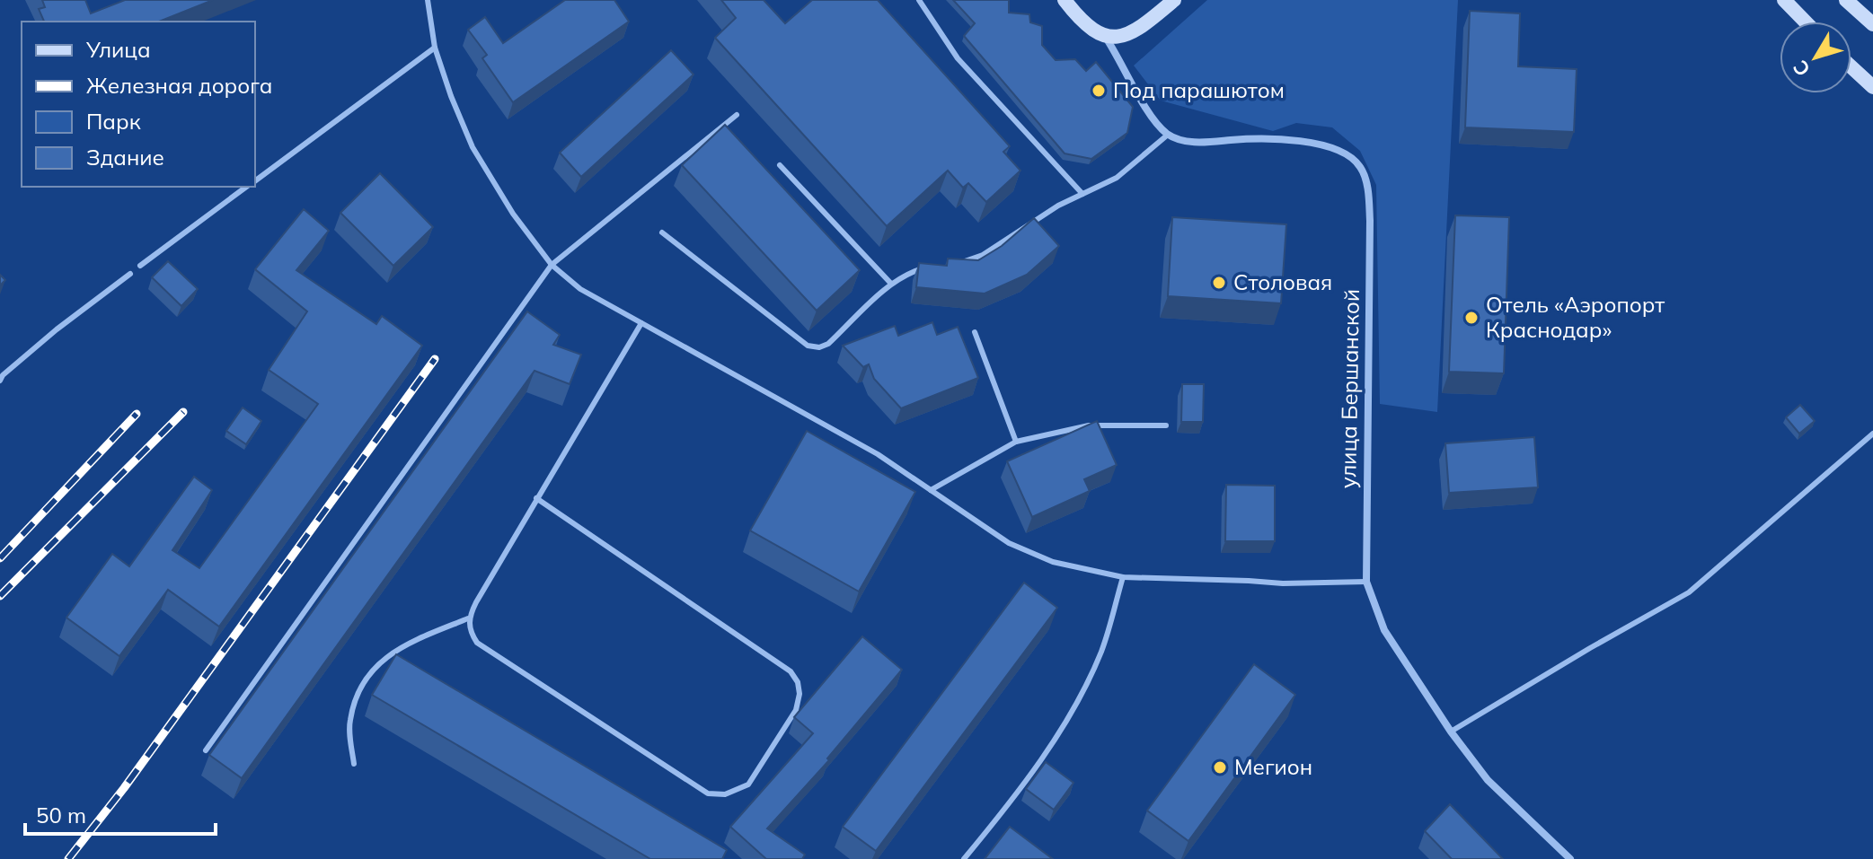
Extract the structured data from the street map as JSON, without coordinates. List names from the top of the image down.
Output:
{
  "streets": {
    "street": ["улица Бершанской"]
  },
  "places": [
    "Под парашютом",
    "Столовая",
    "Отель «Аэропорт Краснодар»",
    "Мегион"
  ],
  "legend": [
    "Улица",
    "Железная дорога",
    "Парк",
    "Здание"
  ],
  "scale_bar": "50 m",
  "north": "bottom left"
}
